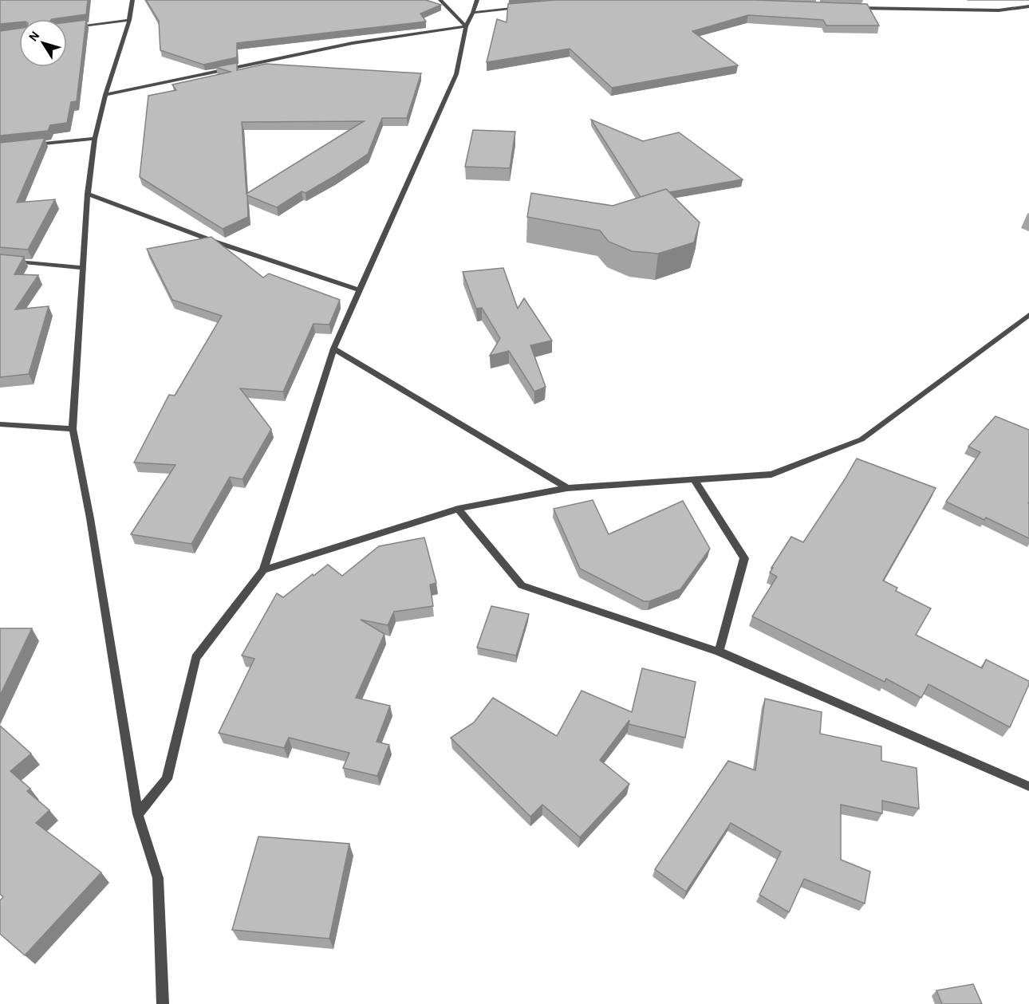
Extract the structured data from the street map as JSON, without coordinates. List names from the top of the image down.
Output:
{
  "north": "top left"
}
